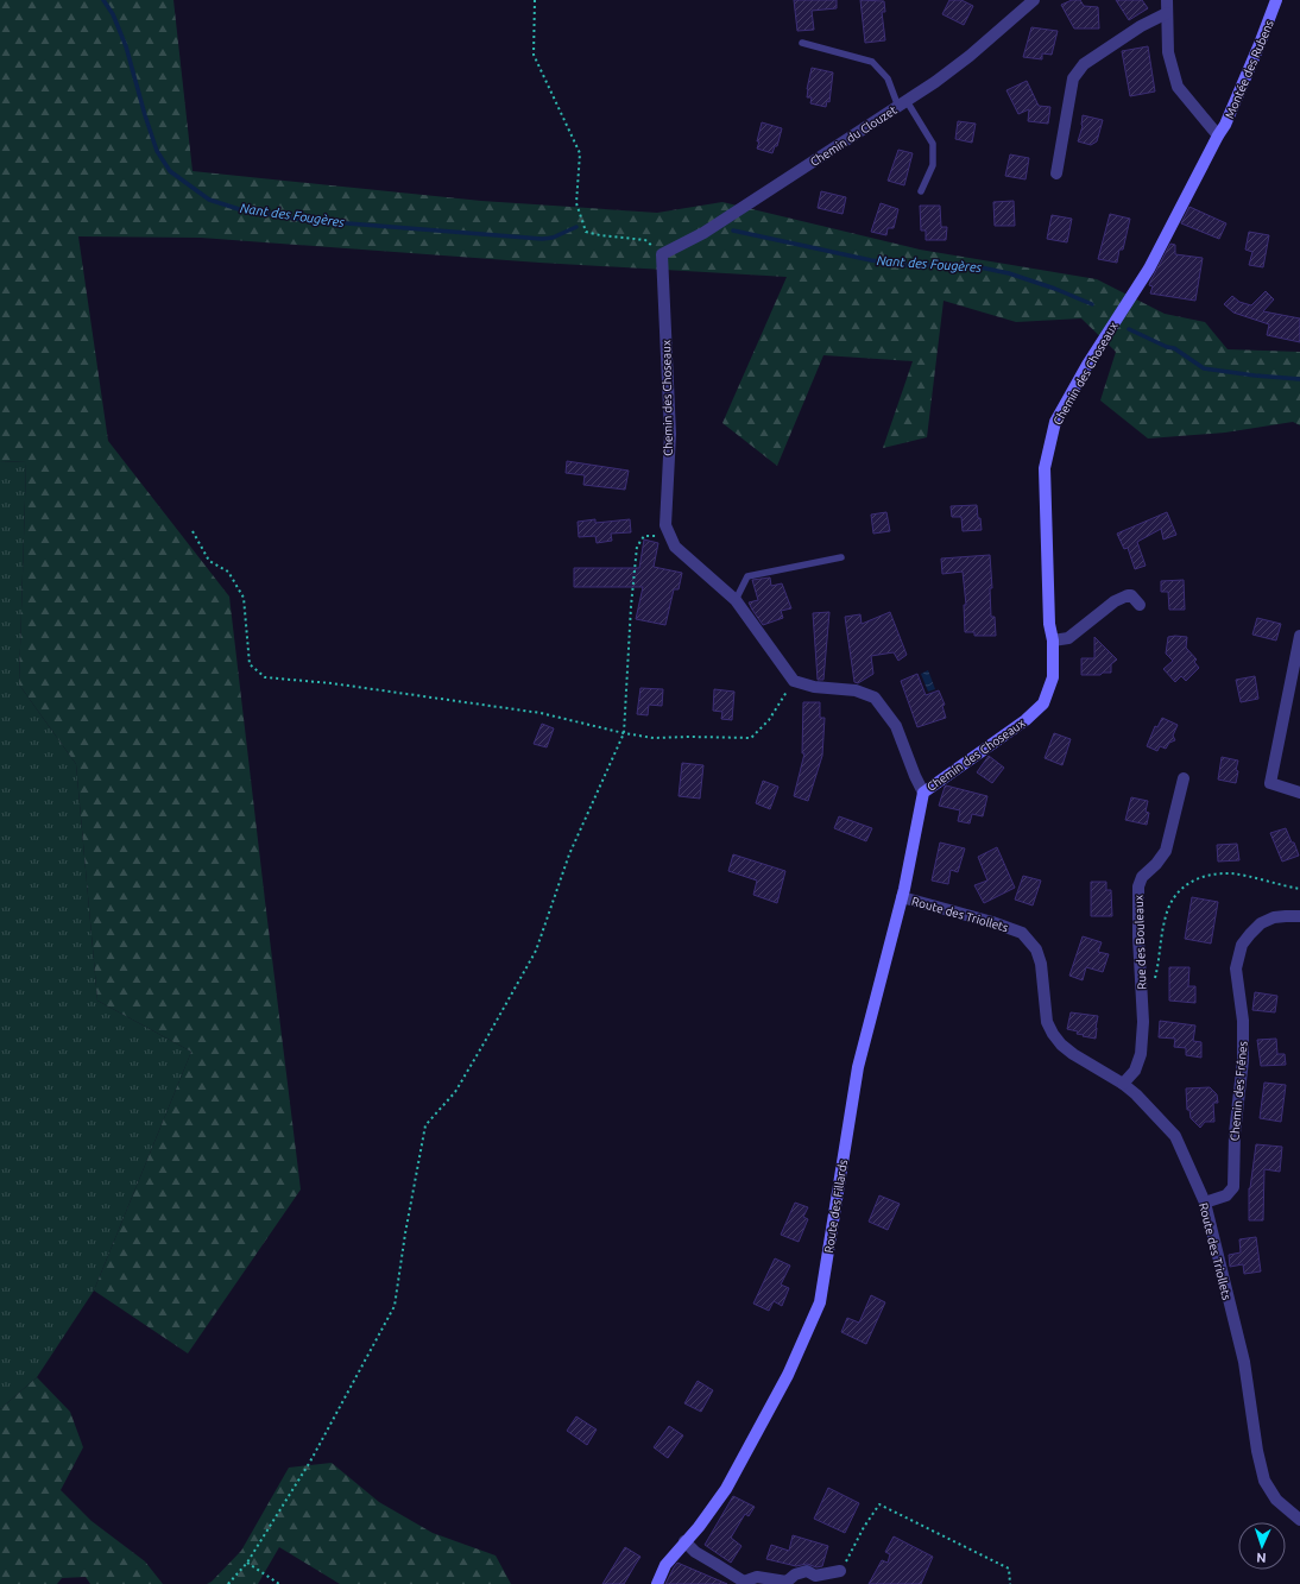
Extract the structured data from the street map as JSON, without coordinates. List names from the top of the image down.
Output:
{
  "streets": {
    "street": [
      "Montée des Rubens",
      "Chemin du Clouzet",
      "Chemin des Choseaux",
      "Route des Triollets",
      "Rue des Bouleaux",
      "Chemin des Frênes",
      "Route des Fillards"
    ]
  },
  "crossings": [
    ["Montée des Rubens", "Chemin des Choseaux"],
    ["Chemin du Clouzet", "Chemin des Choseaux"],
    ["Chemin des Choseaux", "Route des Fillards"],
    ["Route des Triollets", "Rue des Bouleaux"],
    ["Route des Triollets", "Chemin des Frênes"],
    ["Route des Triollets", "Route des Fillards"]
  ],
  "water": ["Nant des Fougères"],
  "north": "bottom"
}
